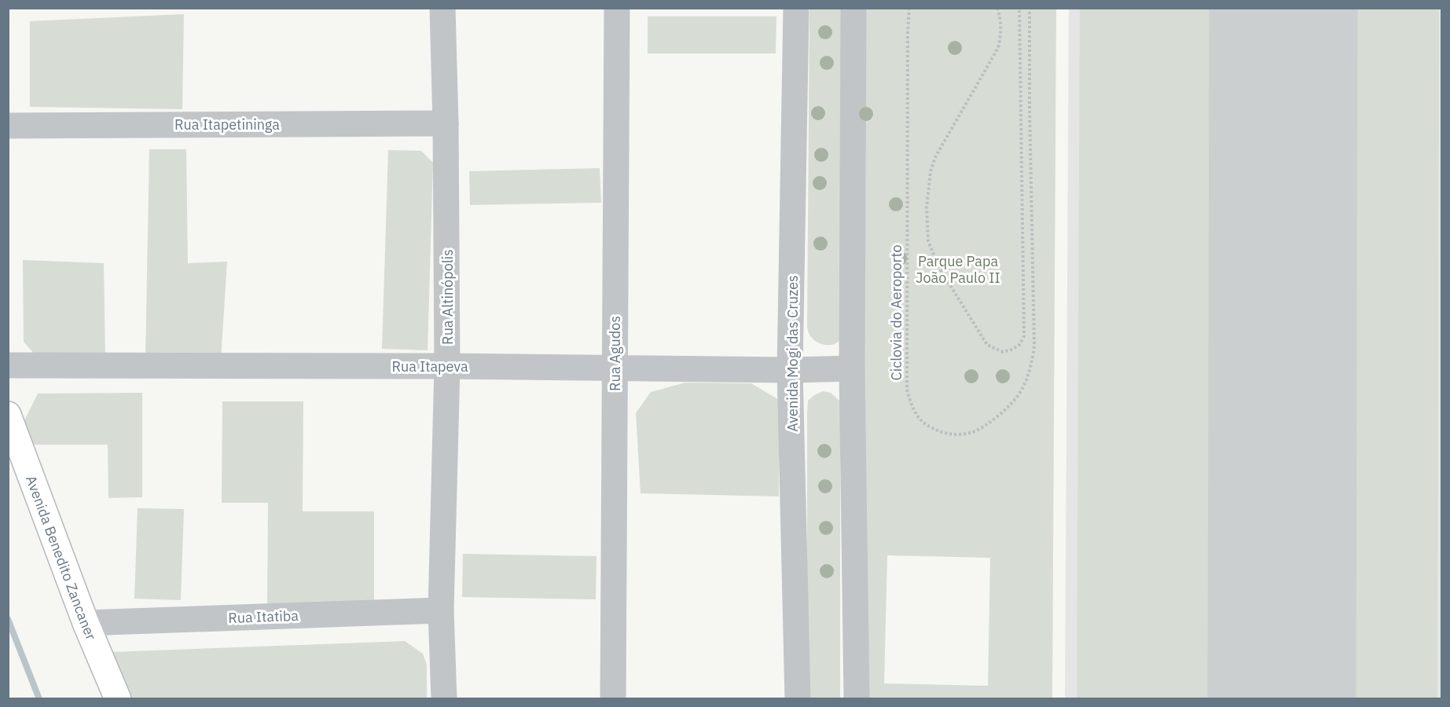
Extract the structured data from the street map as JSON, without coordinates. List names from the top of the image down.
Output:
{
  "streets": {
    "main road": ["Avenida Benedito Zancaner"],
    "street": [
      "Rua Itapetininga",
      "Rua Altinópolis",
      "Rua Agudos",
      "Avenida Mogi das Cruzes",
      "Rua Itapeva",
      "Rua Itatiba"
    ],
    "path": ["Ciclovia do Aeroporto"]
  },
  "crossings": [
    ["Rua Itapetininga", "Rua Altinópolis"],
    ["Rua Altinópolis", "Rua Itapeva"],
    ["Rua Altinópolis", "Rua Itatiba"],
    ["Rua Agudos", "Rua Itapeva"],
    ["Avenida Mogi das Cruzes", "Rua Itapeva"],
    ["Avenida Benedito Zancaner", "Rua Itatiba"]
  ],
  "parks": ["Parque Papa João Paulo II"]
}
